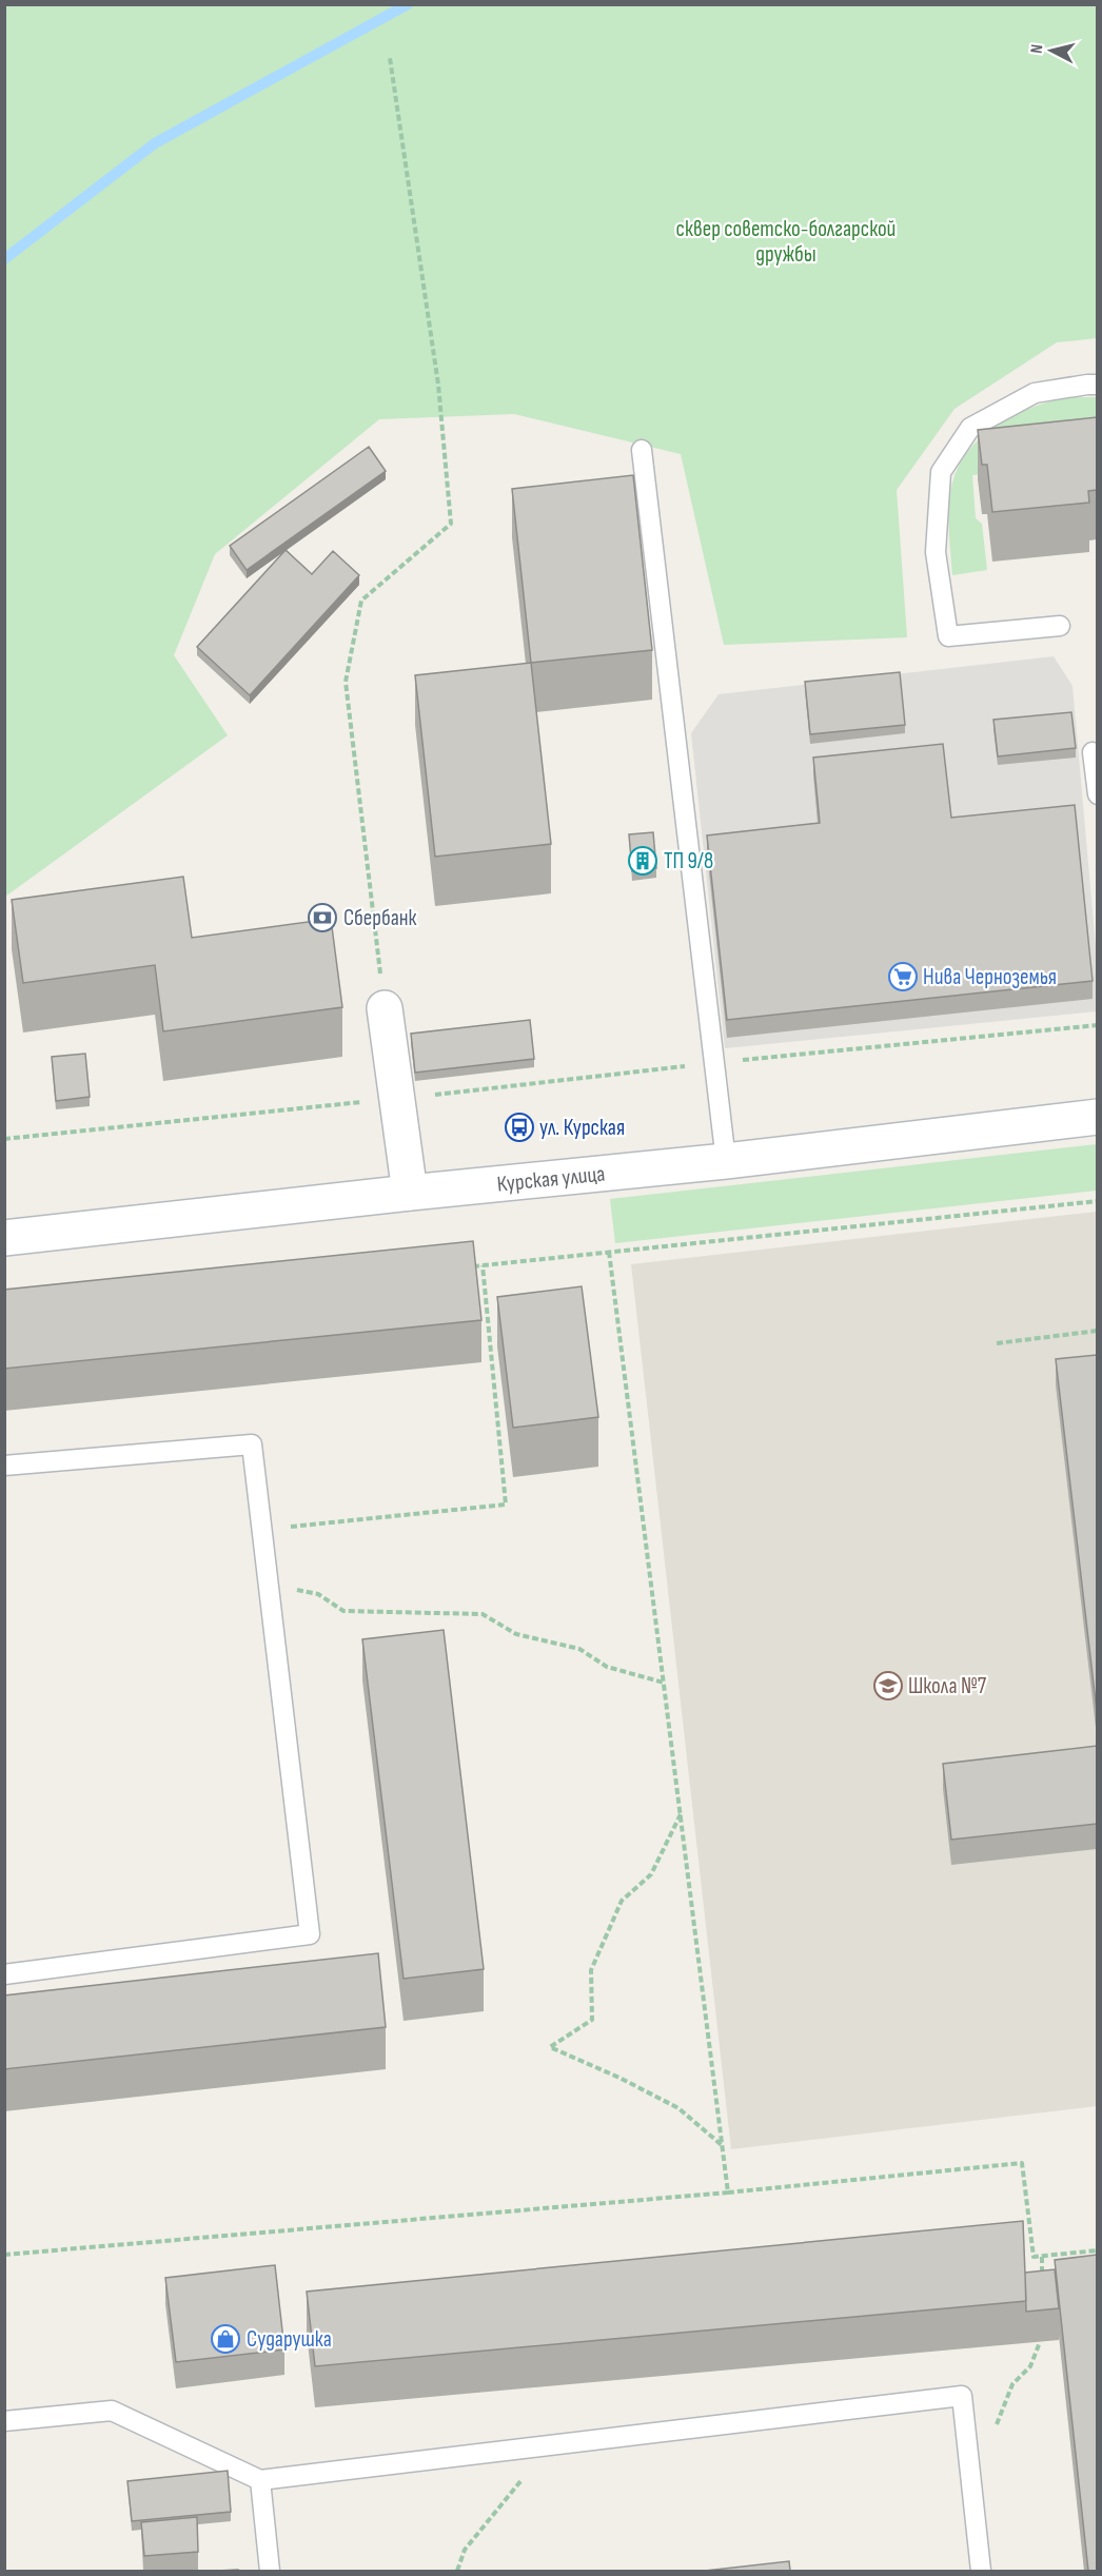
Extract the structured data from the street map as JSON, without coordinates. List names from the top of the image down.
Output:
{
  "streets": {
    "main road": ["Курская улица"]
  },
  "parks": ["сквер советско-болгарской дружбы"],
  "places": {
    "building": ["ТП 9/8"],
    "bank": ["Сбербанк"],
    "supermarket": ["Нива Черноземья"],
    "bus stop": ["ул. Курская"],
    "school or university": ["Школа №7"],
    "shop": ["Сударушка"]
  },
  "north": "left"
}
